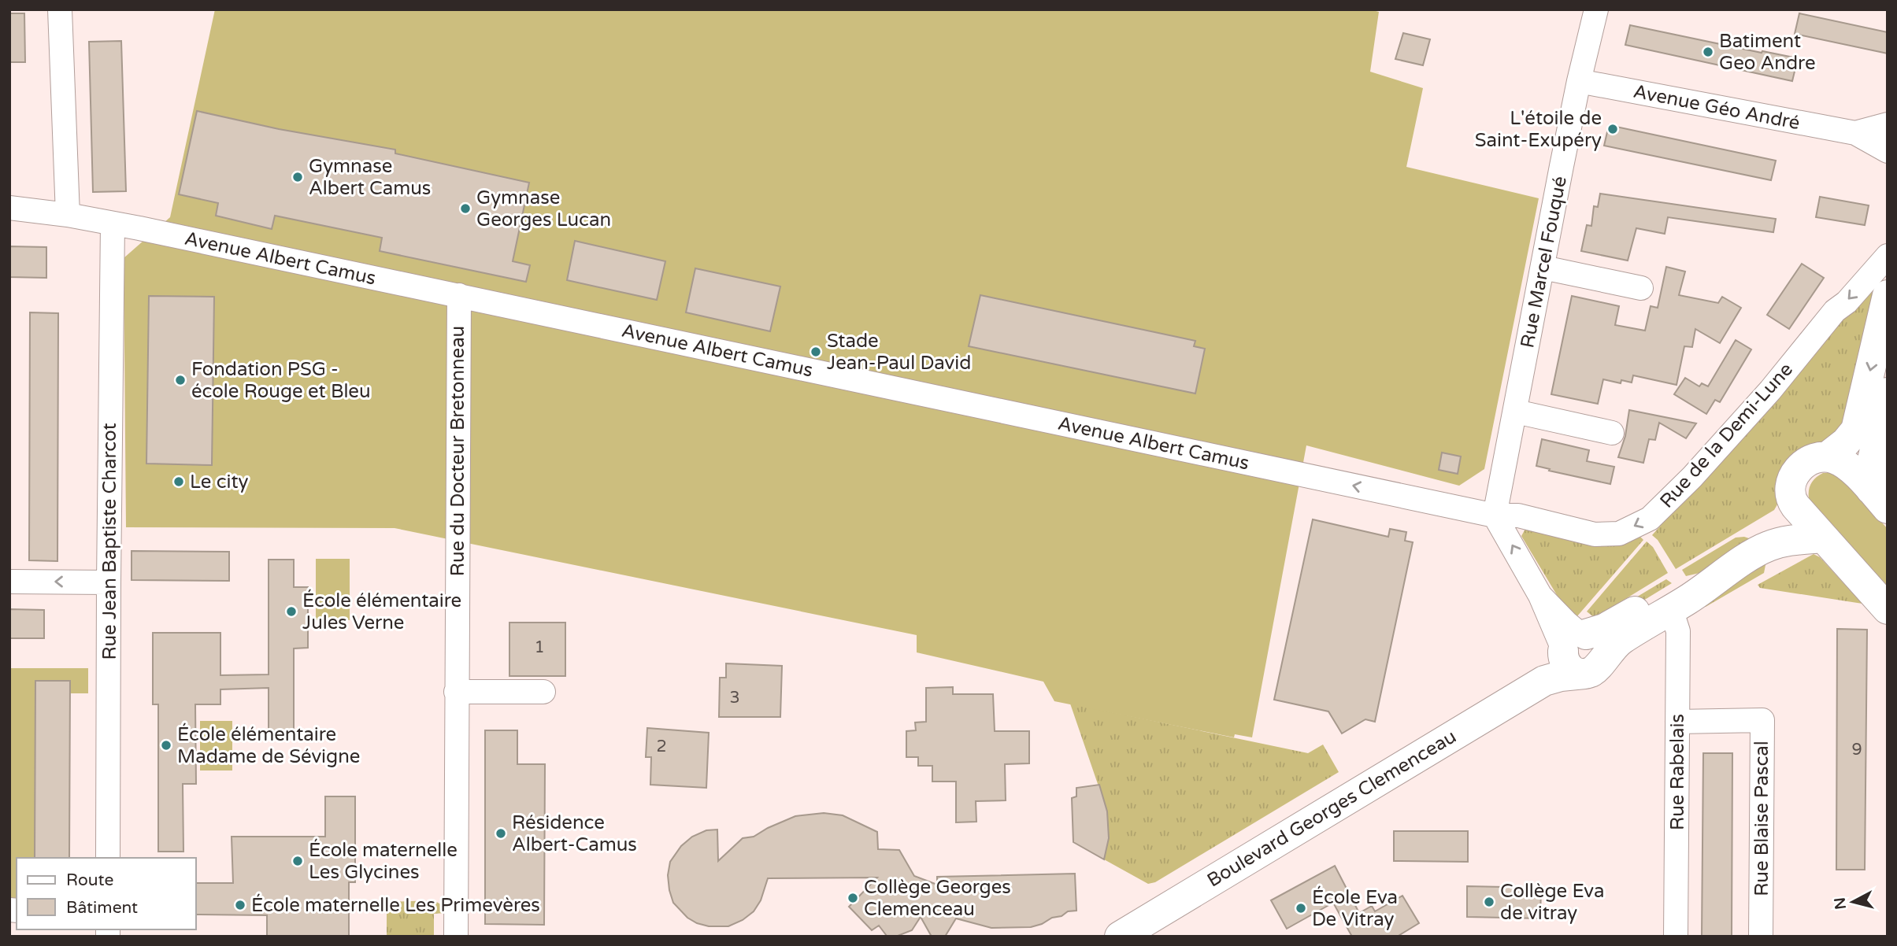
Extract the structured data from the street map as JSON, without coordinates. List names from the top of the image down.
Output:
{
  "streets": {
    "main road": ["Boulevard Georges Clemenceau"],
    "street": [
      "Avenue Géo André",
      "Avenue Albert Camus",
      "Rue Marcel Fouqué",
      "Rue de la Demi-Lune",
      "Rue du Docteur Bretonneau",
      "Rue Jean Baptiste Charcot",
      "Rue Rabelais",
      "Rue Blaise Pascal"
    ]
  },
  "crossings": [
    ["Avenue Géo André", "Rue Marcel Fouqué"],
    ["Avenue Albert Camus", "Rue Marcel Fouqué"],
    ["Avenue Albert Camus", "Rue de la Demi-Lune"],
    ["Avenue Albert Camus", "Rue du Docteur Bretonneau"],
    ["Avenue Albert Camus", "Rue Jean Baptiste Charcot"],
    ["Rue Marcel Fouqué", "Rue de la Demi-Lune"],
    ["Rue Rabelais", "Rue Blaise Pascal"]
  ],
  "one_way": ["Avenue Albert Camus", "Rue de la Demi-Lune"],
  "places": [
    "Batiment Geo Andre",
    "L'étoile de Saint-Exupéry",
    "Gymnase Albert Camus",
    "Gymnase Georges Lucan",
    "Stade Jean-Paul David",
    "Fondation PSG - école Rouge et Bleu",
    "Le city",
    "École élémentaire Jules Verne",
    "École élémentaire Madame de Sévigne",
    "Résidence Albert-Camus",
    "École maternelle Les Glycines",
    "Collège Georges Clemenceau",
    "Collège Eva de vitray",
    "École maternelle Les Primevères",
    "École Eva De Vitray"
  ],
  "house_numbers": [
    "1",
    "3",
    "2",
    "9"
  ],
  "legend": ["Route", "Bâtiment"],
  "north": "left"
}
